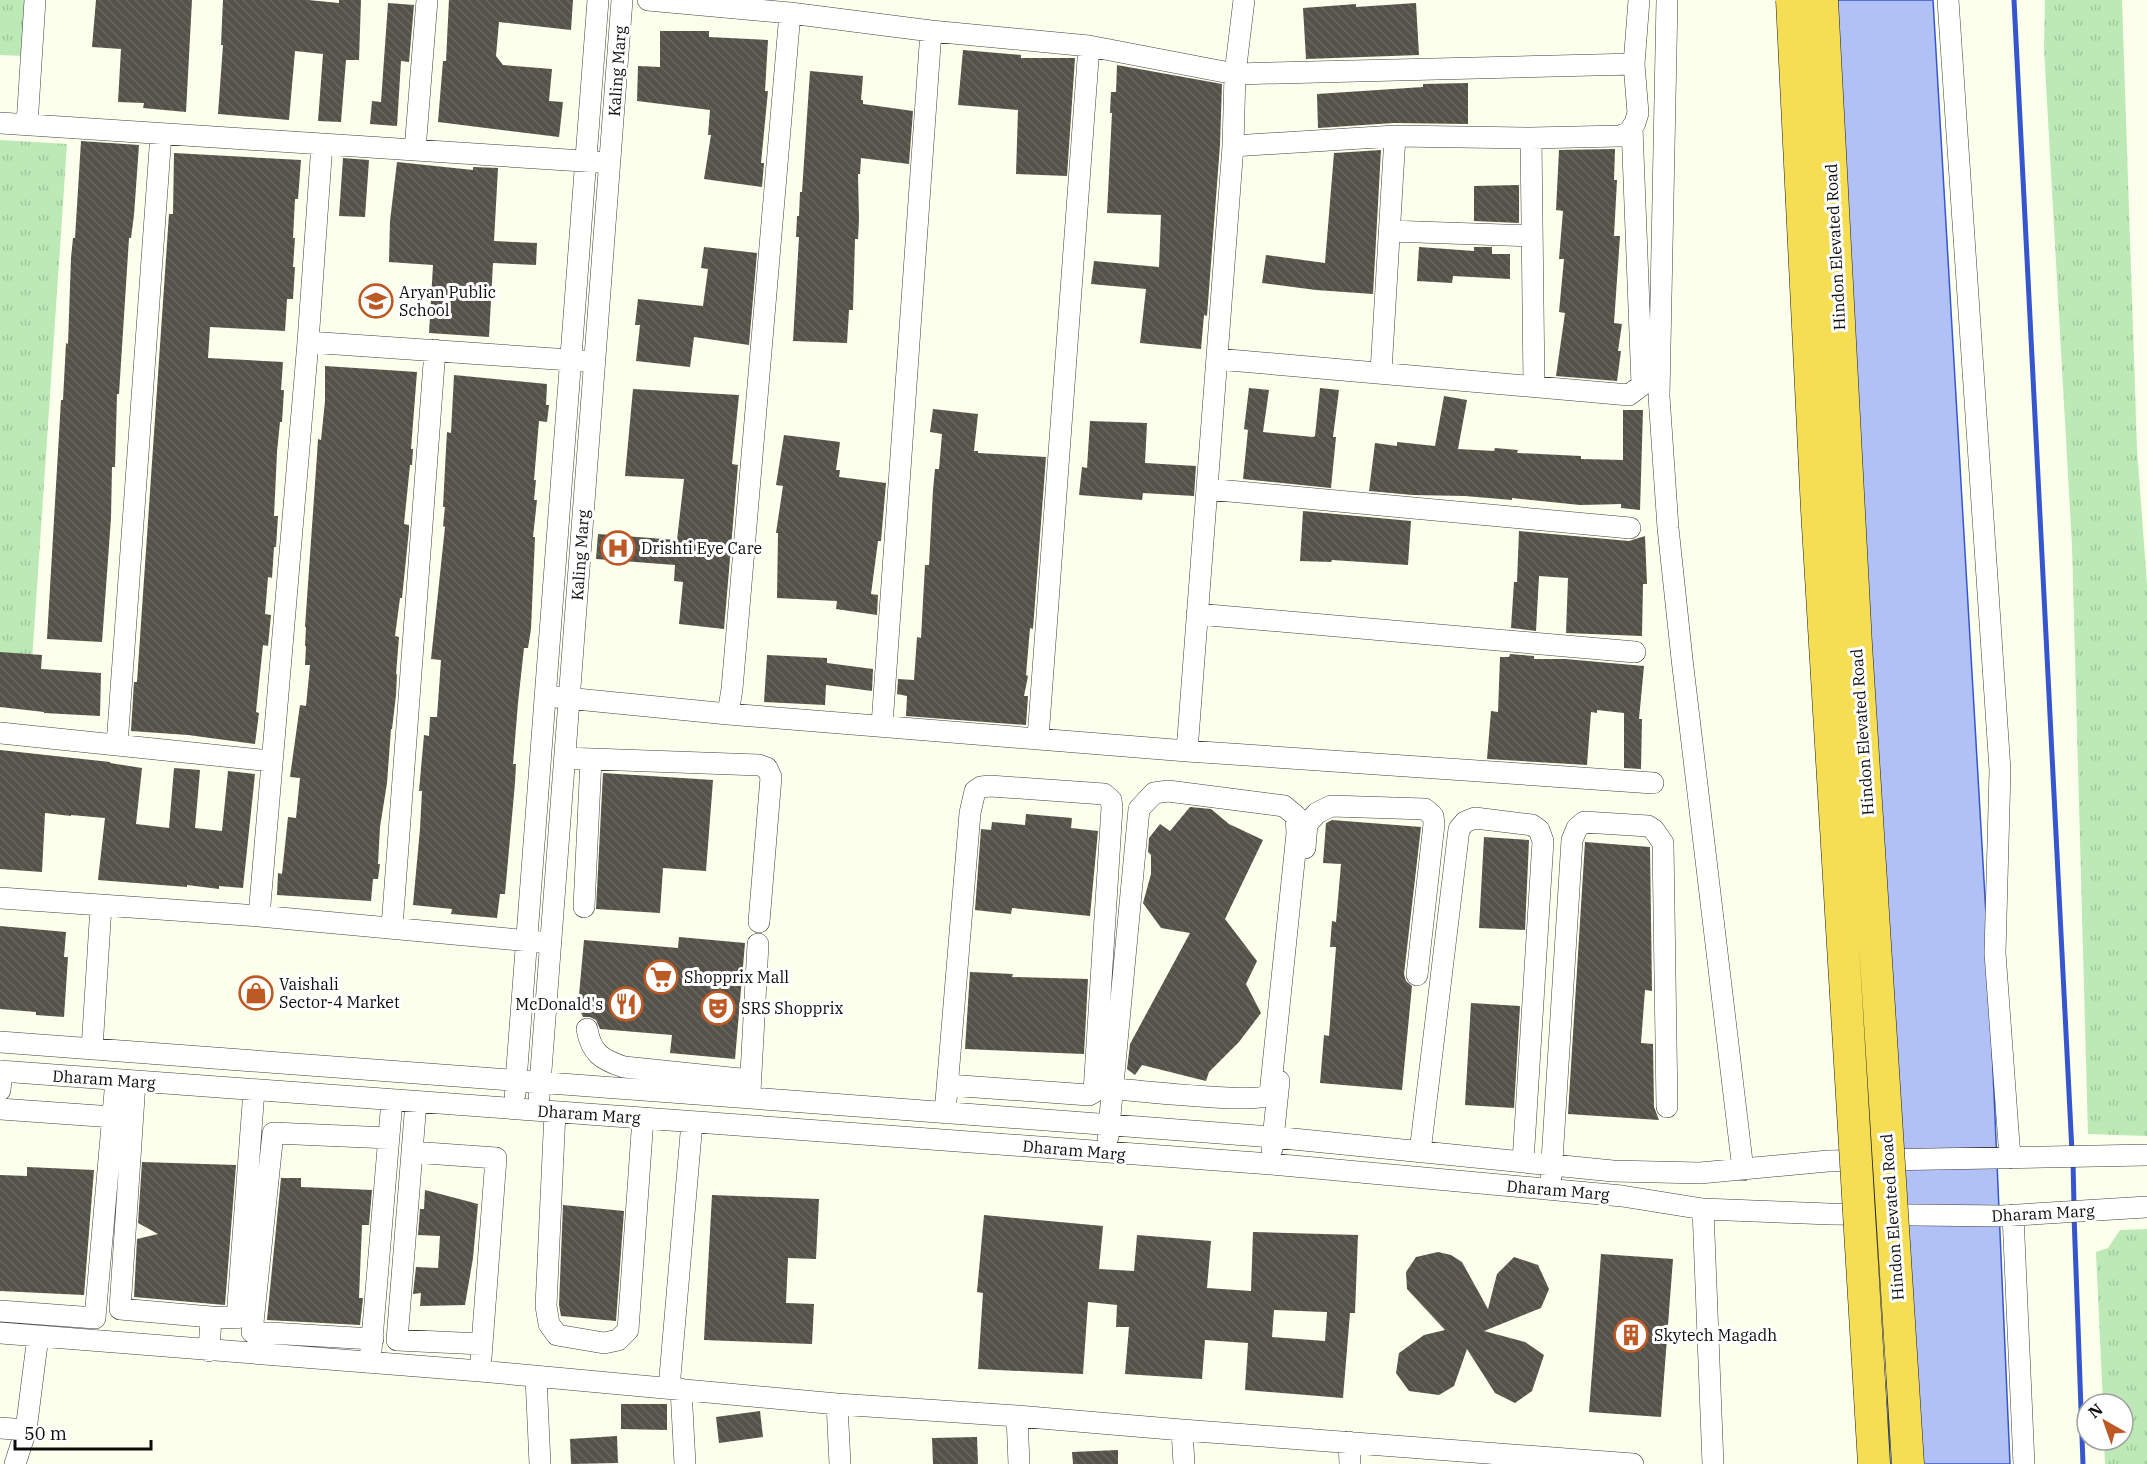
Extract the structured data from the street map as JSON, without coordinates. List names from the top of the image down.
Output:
{
  "streets": {
    "highway": ["Hindon Elevated Road"],
    "street": ["Kaling Marg", "Dharam Marg"]
  },
  "crossings": [
    ["Kaling Marg", "Dharam Marg"]
  ],
  "places": {
    "school or university": ["Aryan Public School"],
    "hospital": ["Drishti Eye Care"],
    "supermarket": ["Shopprix Mall"],
    "shop": ["Vaishali Sector-4 Market"],
    "restaurant": ["McDonald's"],
    "theatre": ["SRS Shopprix"],
    "building": ["Skytech Magadh"]
  },
  "scale_bar": "50 m",
  "north": "top left"
}
